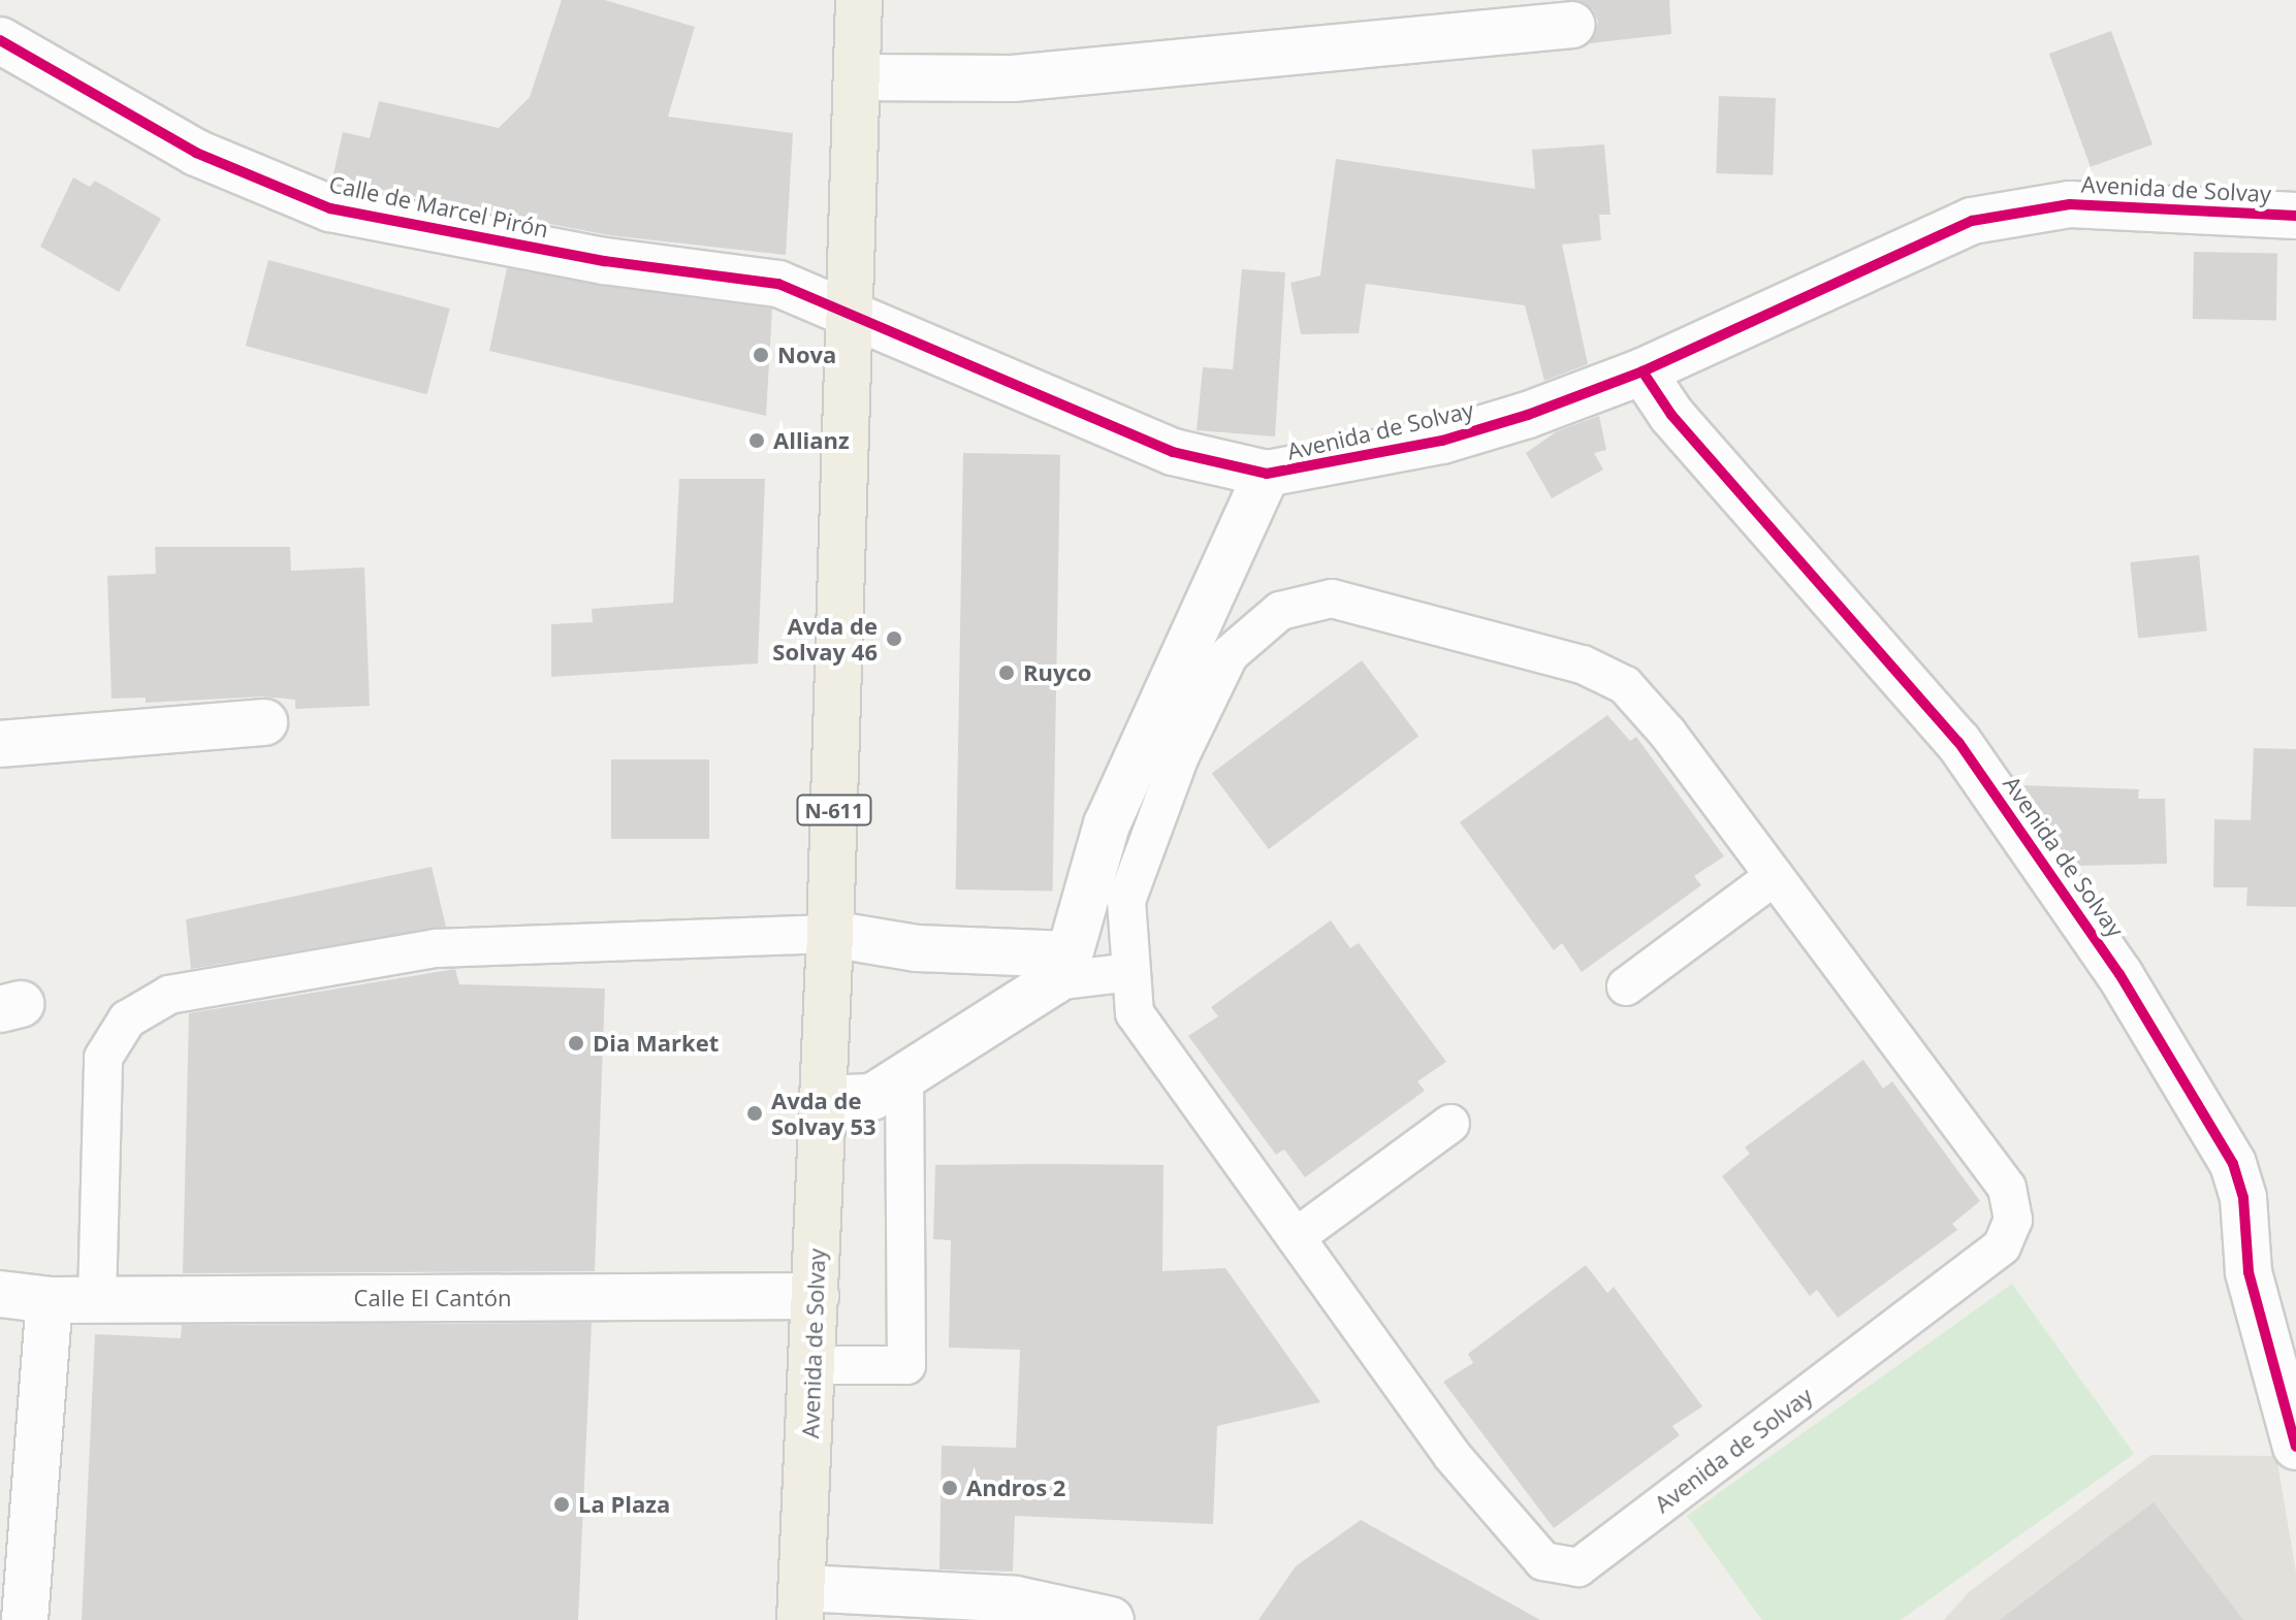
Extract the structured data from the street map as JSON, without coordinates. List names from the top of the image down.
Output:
{
  "streets": {
    "highway": ["Avenida de Solvay", "N-611"],
    "street": ["Calle de Marcel Pirón", "Calle El Cantón"]
  },
  "crossings": [
    ["Avenida de Solvay", "Calle de Marcel Pirón"],
    ["Avenida de Solvay", "Calle El Cantón"]
  ],
  "places": [
    "Nova",
    "Allianz",
    "Avda de Solvay 46",
    "Ruyco",
    "Dia Market",
    "Avda de Solvay 53",
    "Andros 2",
    "La Plaza"
  ]
}
